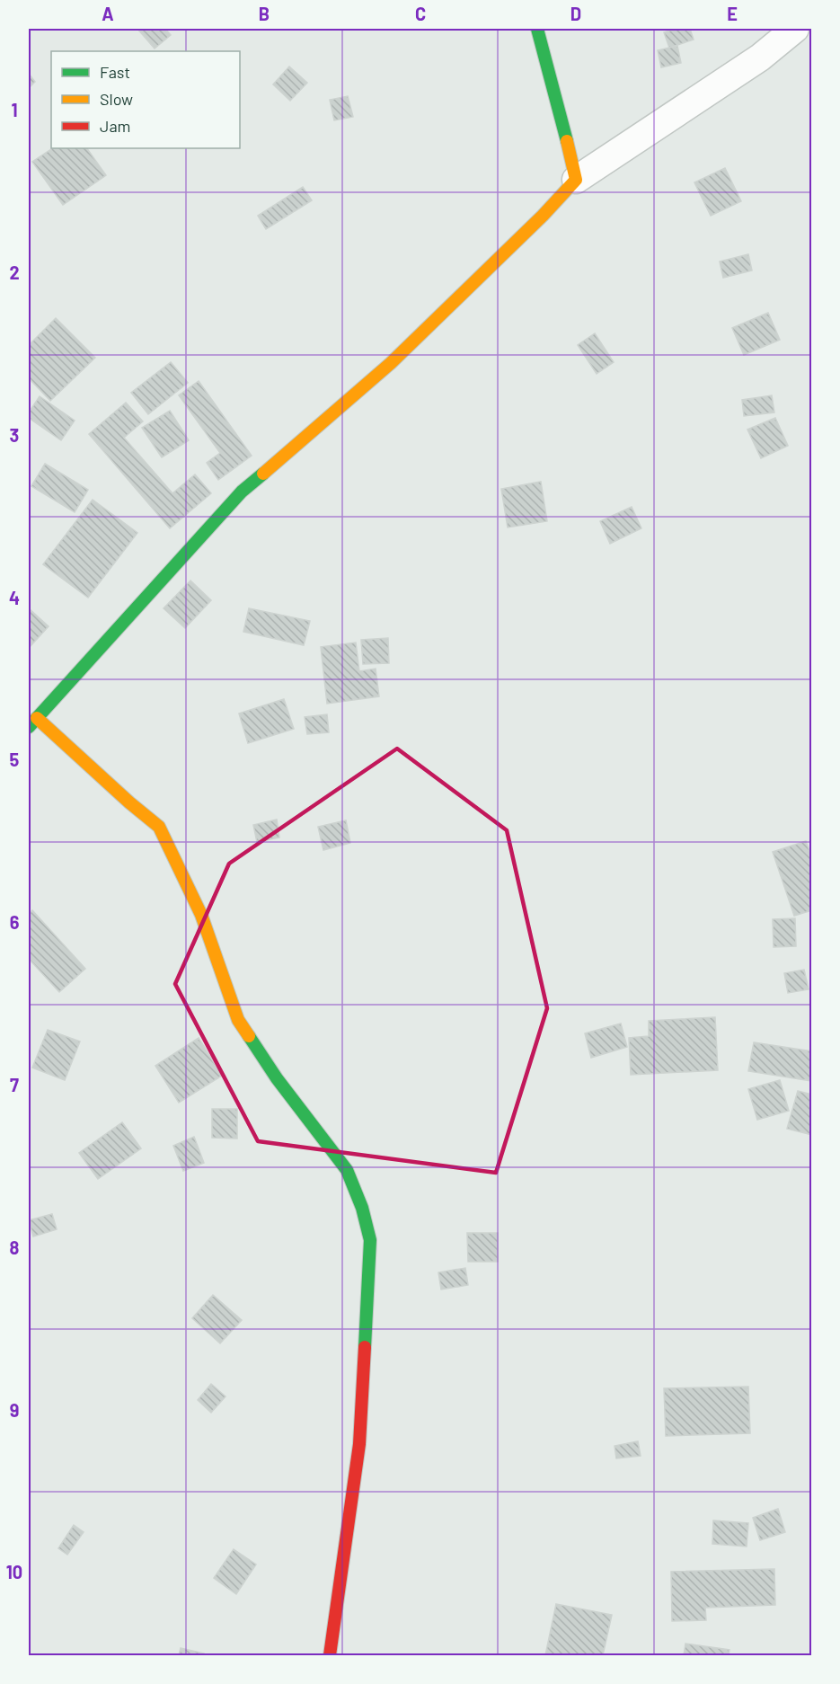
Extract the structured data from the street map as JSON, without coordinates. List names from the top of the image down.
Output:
{
  "legend": ["Fast", "Slow", "Jam"],
  "grid": {
    "columns": [
      "A",
      "B",
      "C",
      "D",
      "E"
    ],
    "rows": [
      "1",
      "2",
      "3",
      "4",
      "5",
      "6",
      "7",
      "8",
      "9",
      "10"
    ]
  }
}
